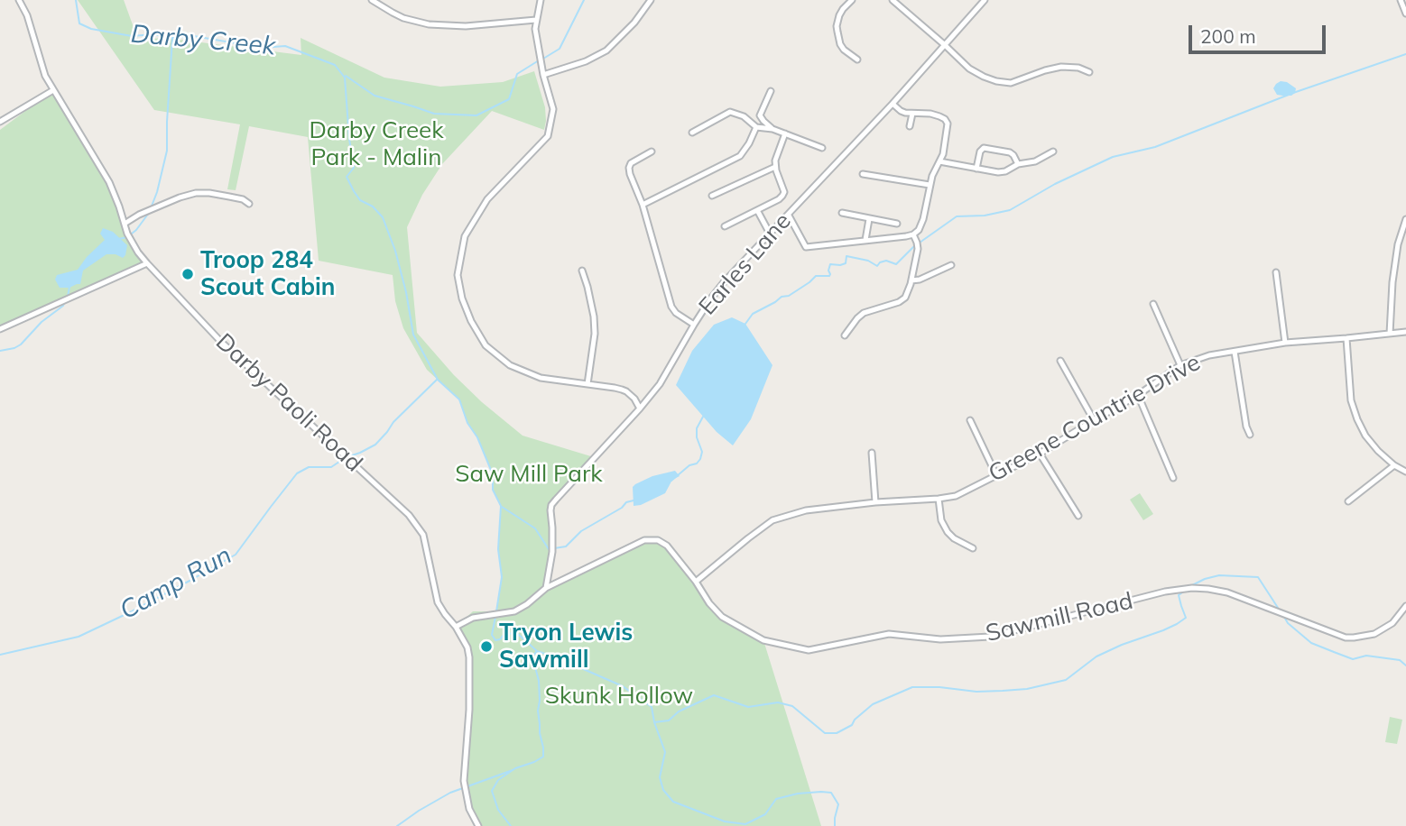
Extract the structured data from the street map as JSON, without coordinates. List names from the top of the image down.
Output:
{
  "streets": {
    "street": [
      "Earles Lane",
      "Darby Paoli Road",
      "Greene Countrie Drive",
      "Sawmill Road"
    ]
  },
  "crossings": [
    ["Earles Lane", "Sawmill Road"],
    ["Darby Paoli Road", "Sawmill Road"],
    ["Greene Countrie Drive", "Sawmill Road"]
  ],
  "water": ["Darby Creek", "Camp Run"],
  "parks": ["Darby Creek Park - Malin", "Saw Mill Park", "Skunk Hollow"],
  "places": ["Troop 284 Scout Cabin", "Tryon Lewis Sawmill"],
  "scale_bar": "200 m"
}
